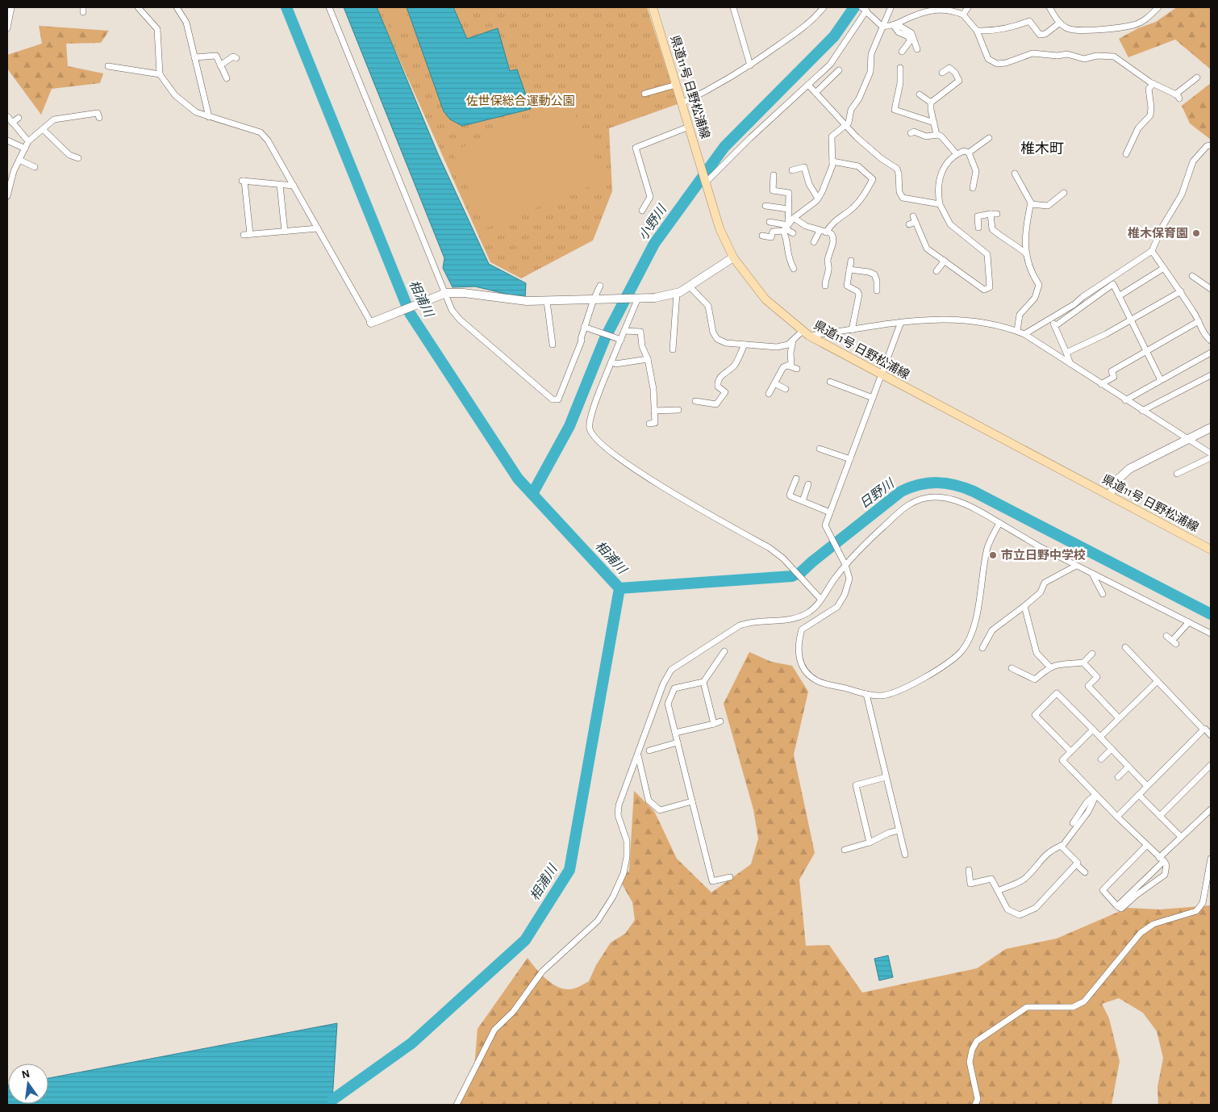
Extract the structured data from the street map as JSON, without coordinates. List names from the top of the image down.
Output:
{
  "streets": {
    "main road": ["県道11号 日野松浦線"]
  },
  "districts": ["椎木町"],
  "water": ["小野川", "相浦川", "日野川"],
  "parks": ["佐世保総合運動公園"],
  "places": ["椎木保育園", "市立日野中学校"],
  "north": "top"
}
